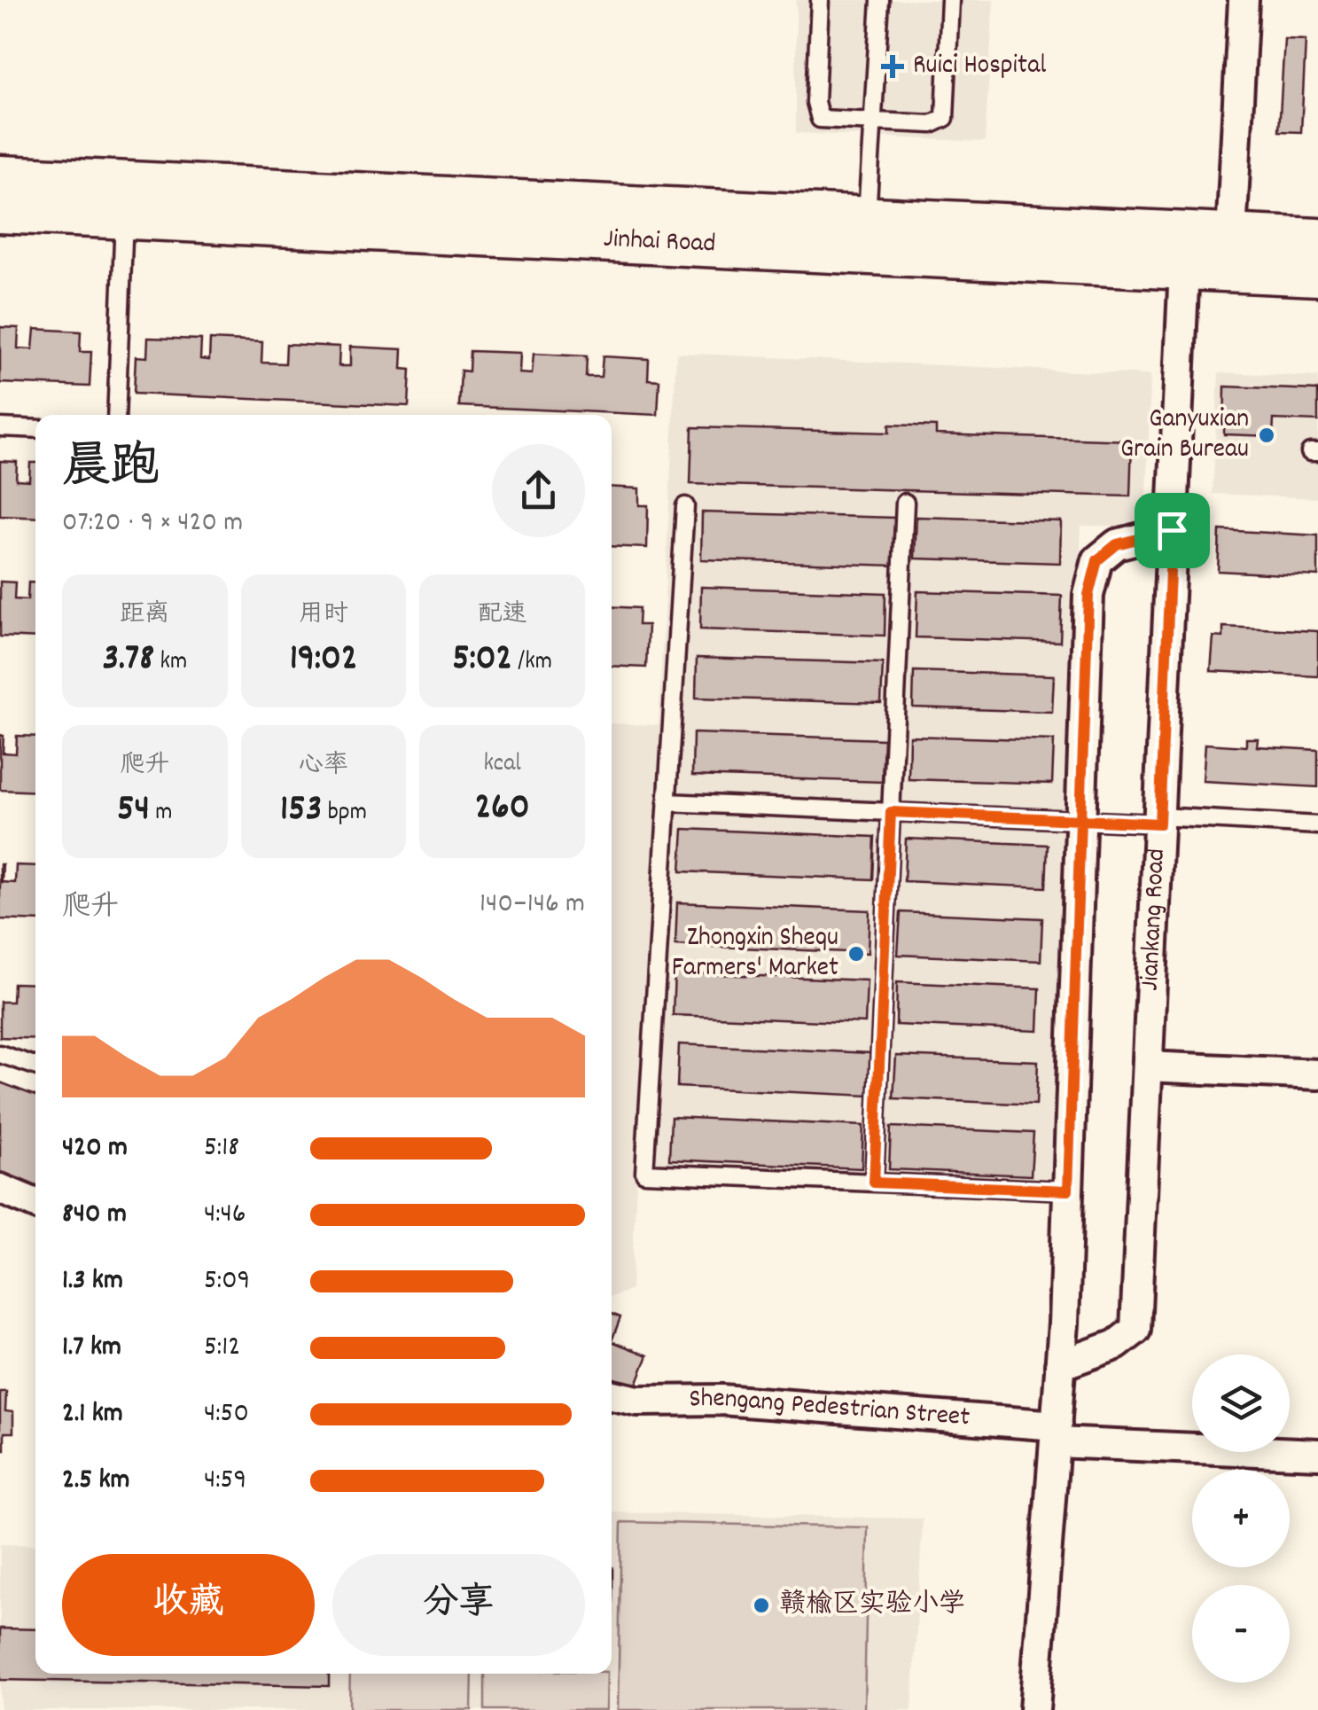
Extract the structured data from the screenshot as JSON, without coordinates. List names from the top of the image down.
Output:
{
  "streets": {
    "main road": ["Jinhai Road"],
    "street": ["Jiankang Road", "Shengang Pedestrian Street"]
  },
  "crossings": [
    ["Jinhai Road", "Jiankang Road"]
  ],
  "places": {
    "health": ["Ruici Hospital"],
    "other": ["Ganyuxian Grain Bureau", "Zhongxin Shequ Farmers' Market", "赣榆区实验小学"]
  },
  "page": {
    "heading": ["晨跑", "07:20 · 9 × 420 m"],
    "stats": [
      ["距离", "3.78 km"],
      ["用时", "19:02"],
      ["配速", "5:02 /km"],
      ["爬升", "54 m"],
      ["心率", "153 bpm"],
      ["kcal", "260"]
    ],
    "chart": ["爬升", "140–146 m"],
    "list": [
      {
        "name": "420 m",
        "note": "5:18"
      },
      {
        "name": "840 m",
        "note": "4:46"
      },
      {
        "name": "1.3 km",
        "note": "5:09"
      },
      {
        "name": "1.7 km",
        "note": "5:12"
      },
      {
        "name": "2.1 km",
        "note": "4:50"
      },
      {
        "name": "2.5 km",
        "note": "4:59"
      }
    ],
    "map_buttons": ["+", "−"],
    "buttons": ["收藏", "分享"]
  }
}
